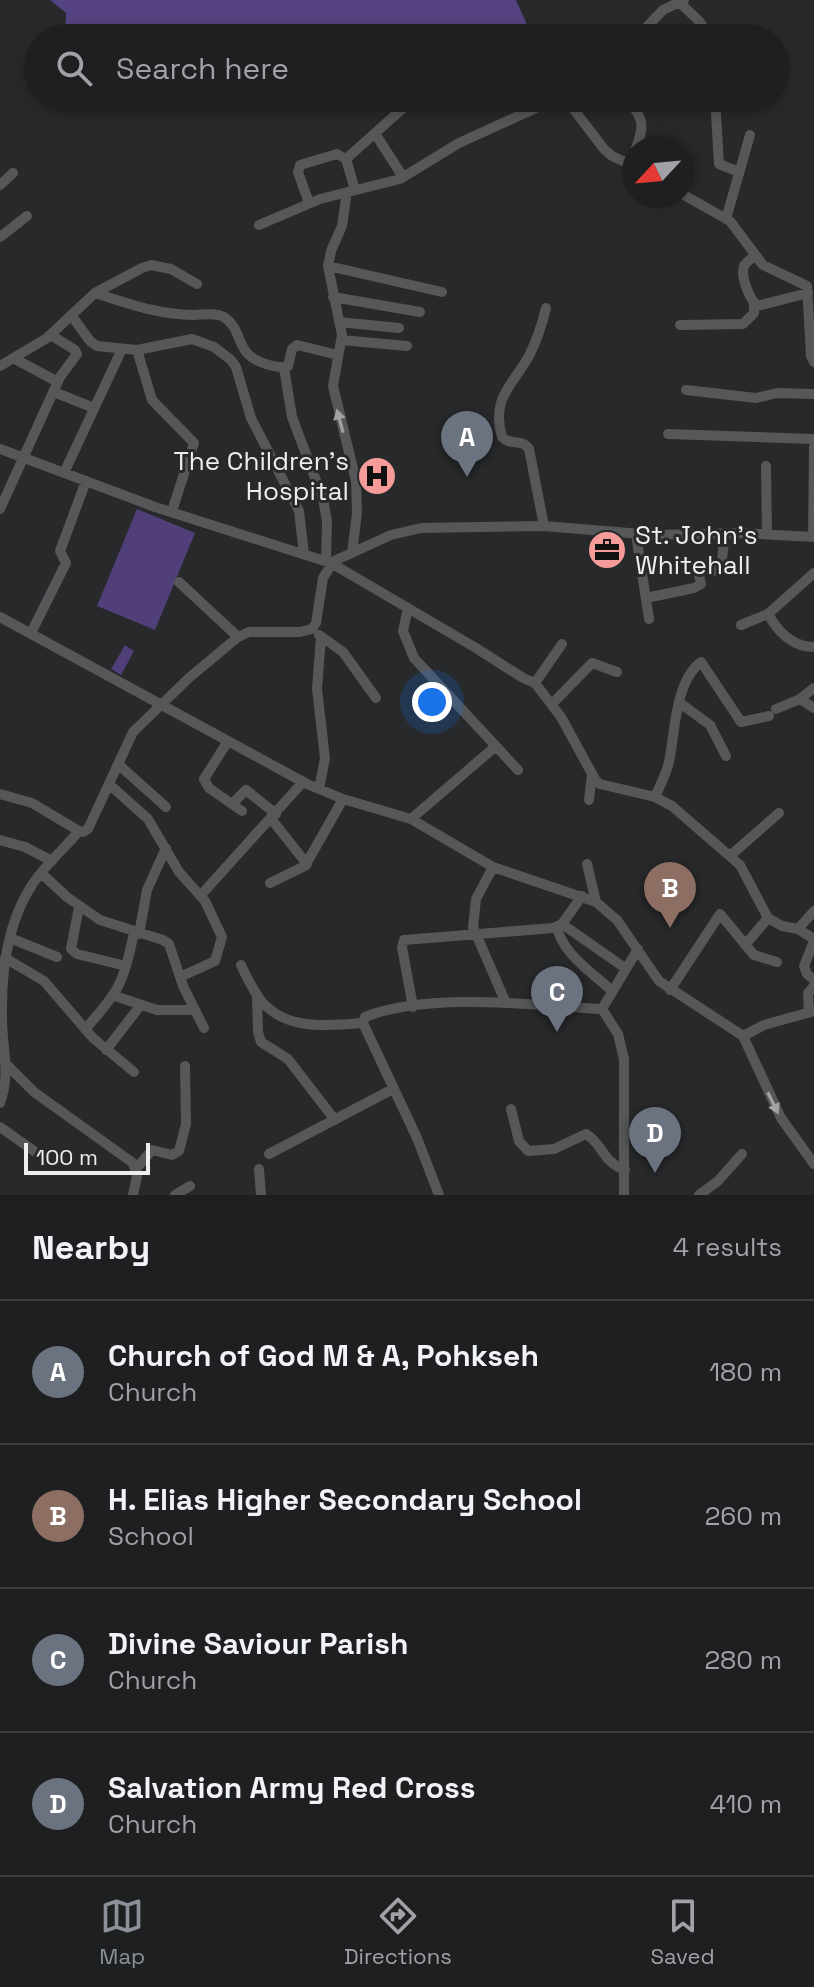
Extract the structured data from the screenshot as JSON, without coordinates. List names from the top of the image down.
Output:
{
  "places": {
    "hospital": ["The Children's Hospital"],
    "office": ["St. John's Whitehall"]
  },
  "scale_bar": "100 m",
  "north": "bottom left",
  "page": {
    "search": "Search here",
    "pins": [
      "A",
      "B",
      "C",
      "D"
    ],
    "scale": "100 m",
    "heading": ["Nearby", "4 results"],
    "list": [
      {
        "mark": "A",
        "name": "Church of God M & A, Pohkseh",
        "note": "Church",
        "value": "180 m"
      },
      {
        "mark": "B",
        "name": "H. Elias Higher Secondary School",
        "note": "School",
        "value": "260 m"
      },
      {
        "mark": "C",
        "name": "Divine Saviour Parish",
        "note": "Church",
        "value": "280 m"
      },
      {
        "mark": "D",
        "name": "Salvation Army Red Cross",
        "note": "Church",
        "value": "410 m"
      }
    ],
    "nav": ["Map", "Directions", "Saved"]
  }
}
